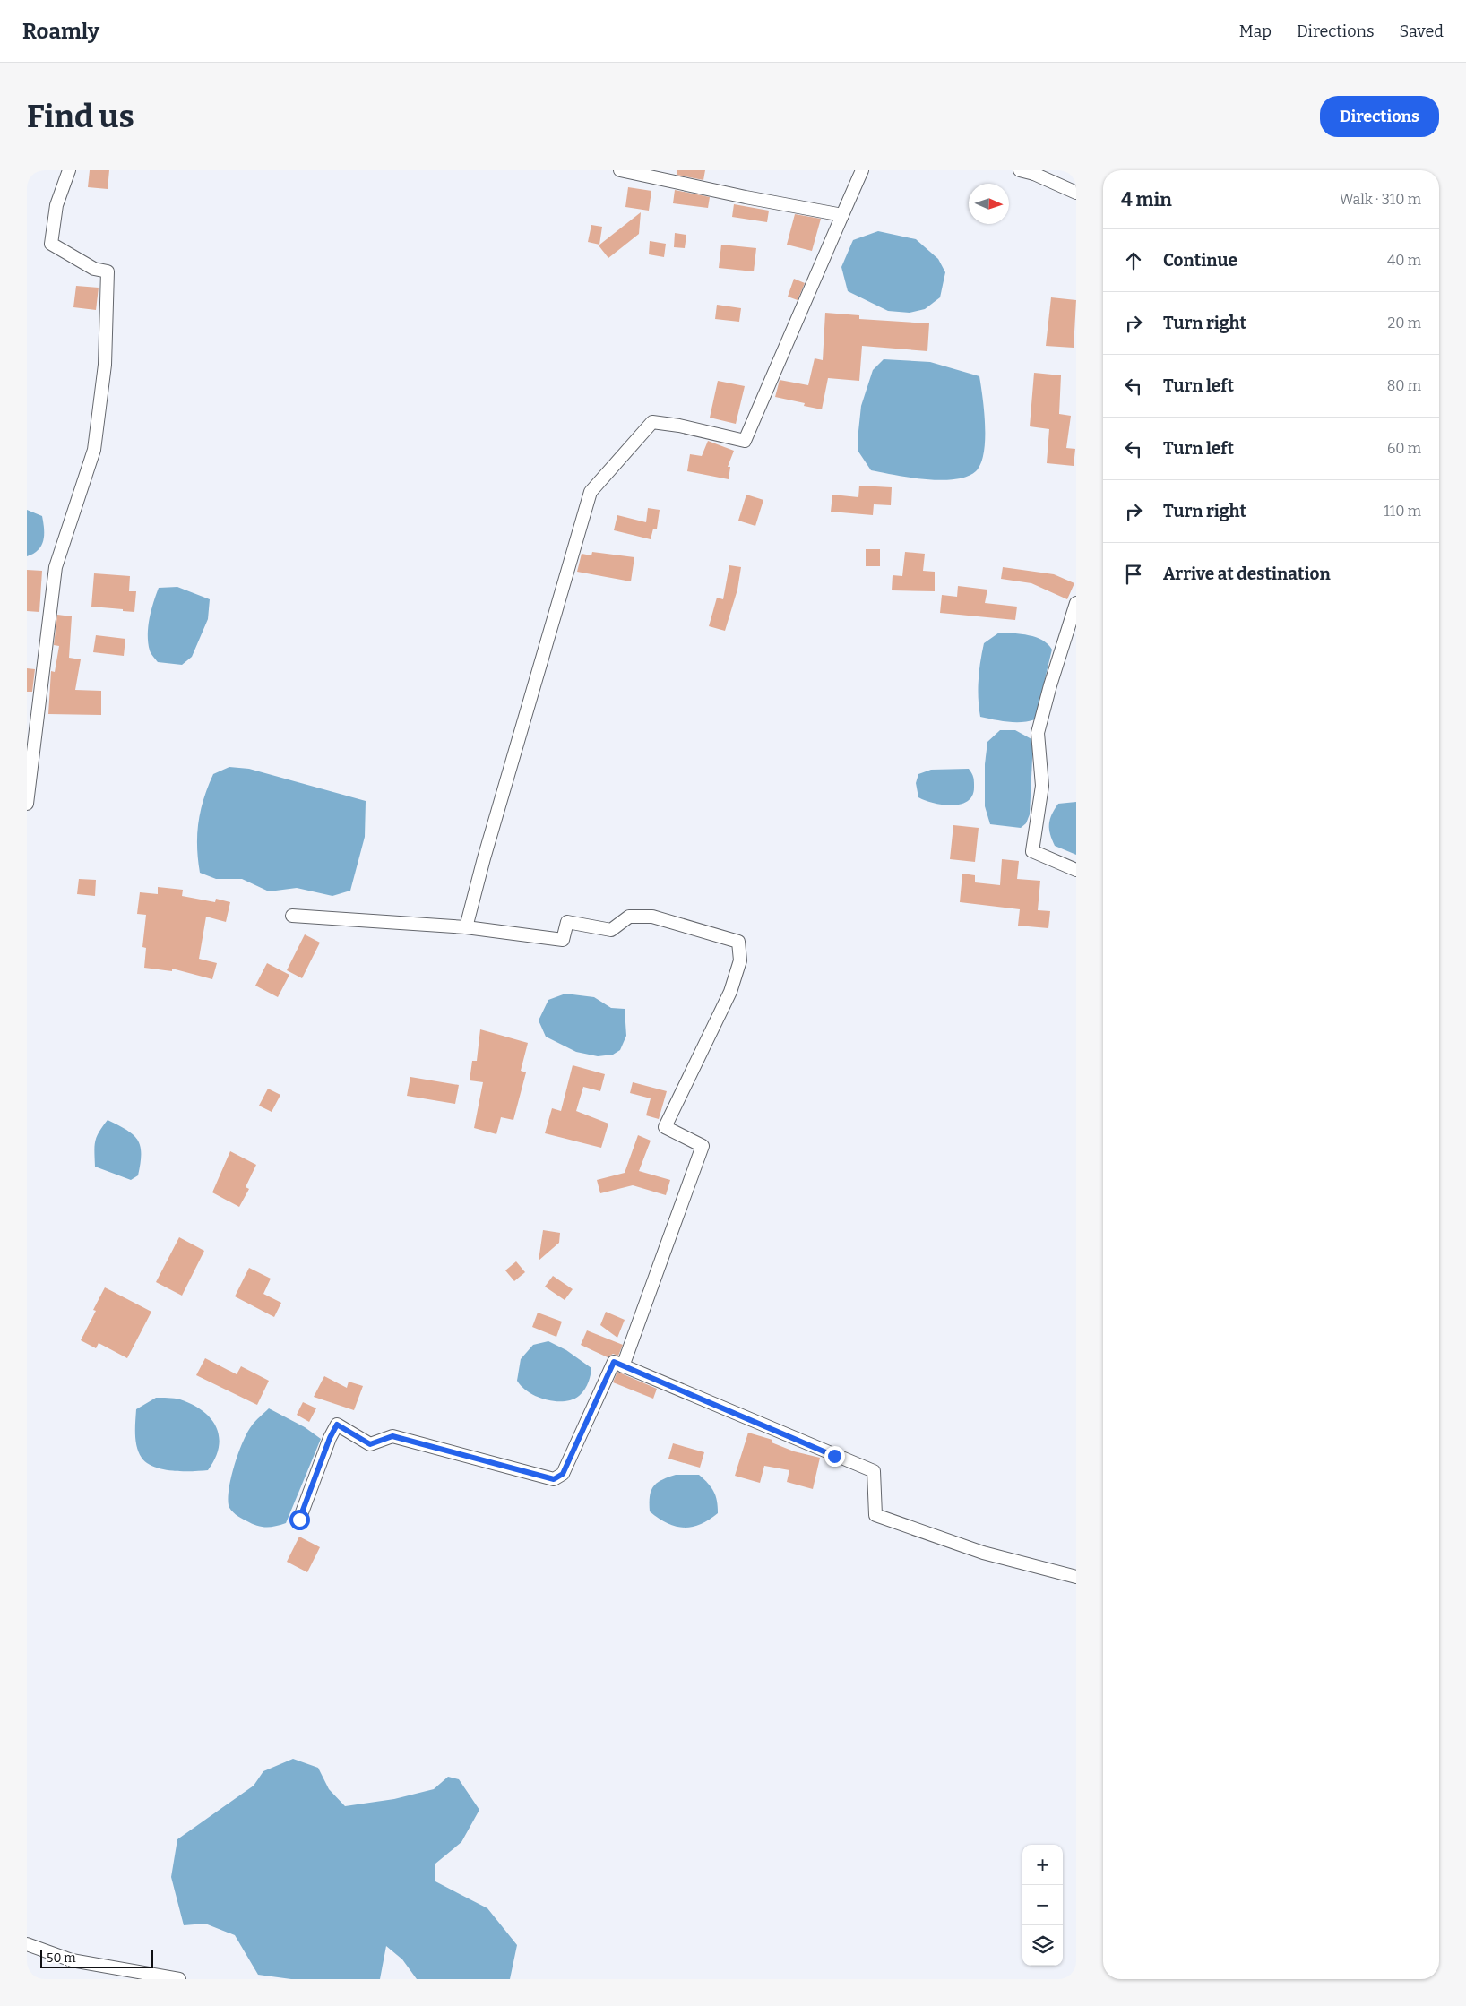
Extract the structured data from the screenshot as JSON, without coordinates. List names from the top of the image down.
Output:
{
  "scale_bar": "50 m",
  "north": "right",
  "page": {
    "header": "Roamly",
    "nav": ["Map", "Directions", "Saved"],
    "buttons": "Directions",
    "title": "Find us",
    "heading": ["4 min", "Walk · 310 m"],
    "list": [
      ["Continue", "40 m"],
      ["Turn right", "20 m"],
      ["Turn left", "80 m"],
      ["Turn left", "60 m"],
      ["Turn right", "110 m"],
      "Arrive at destination"
    ],
    "map_buttons": ["+", "−"],
    "scale": "50 m"
  }
}
